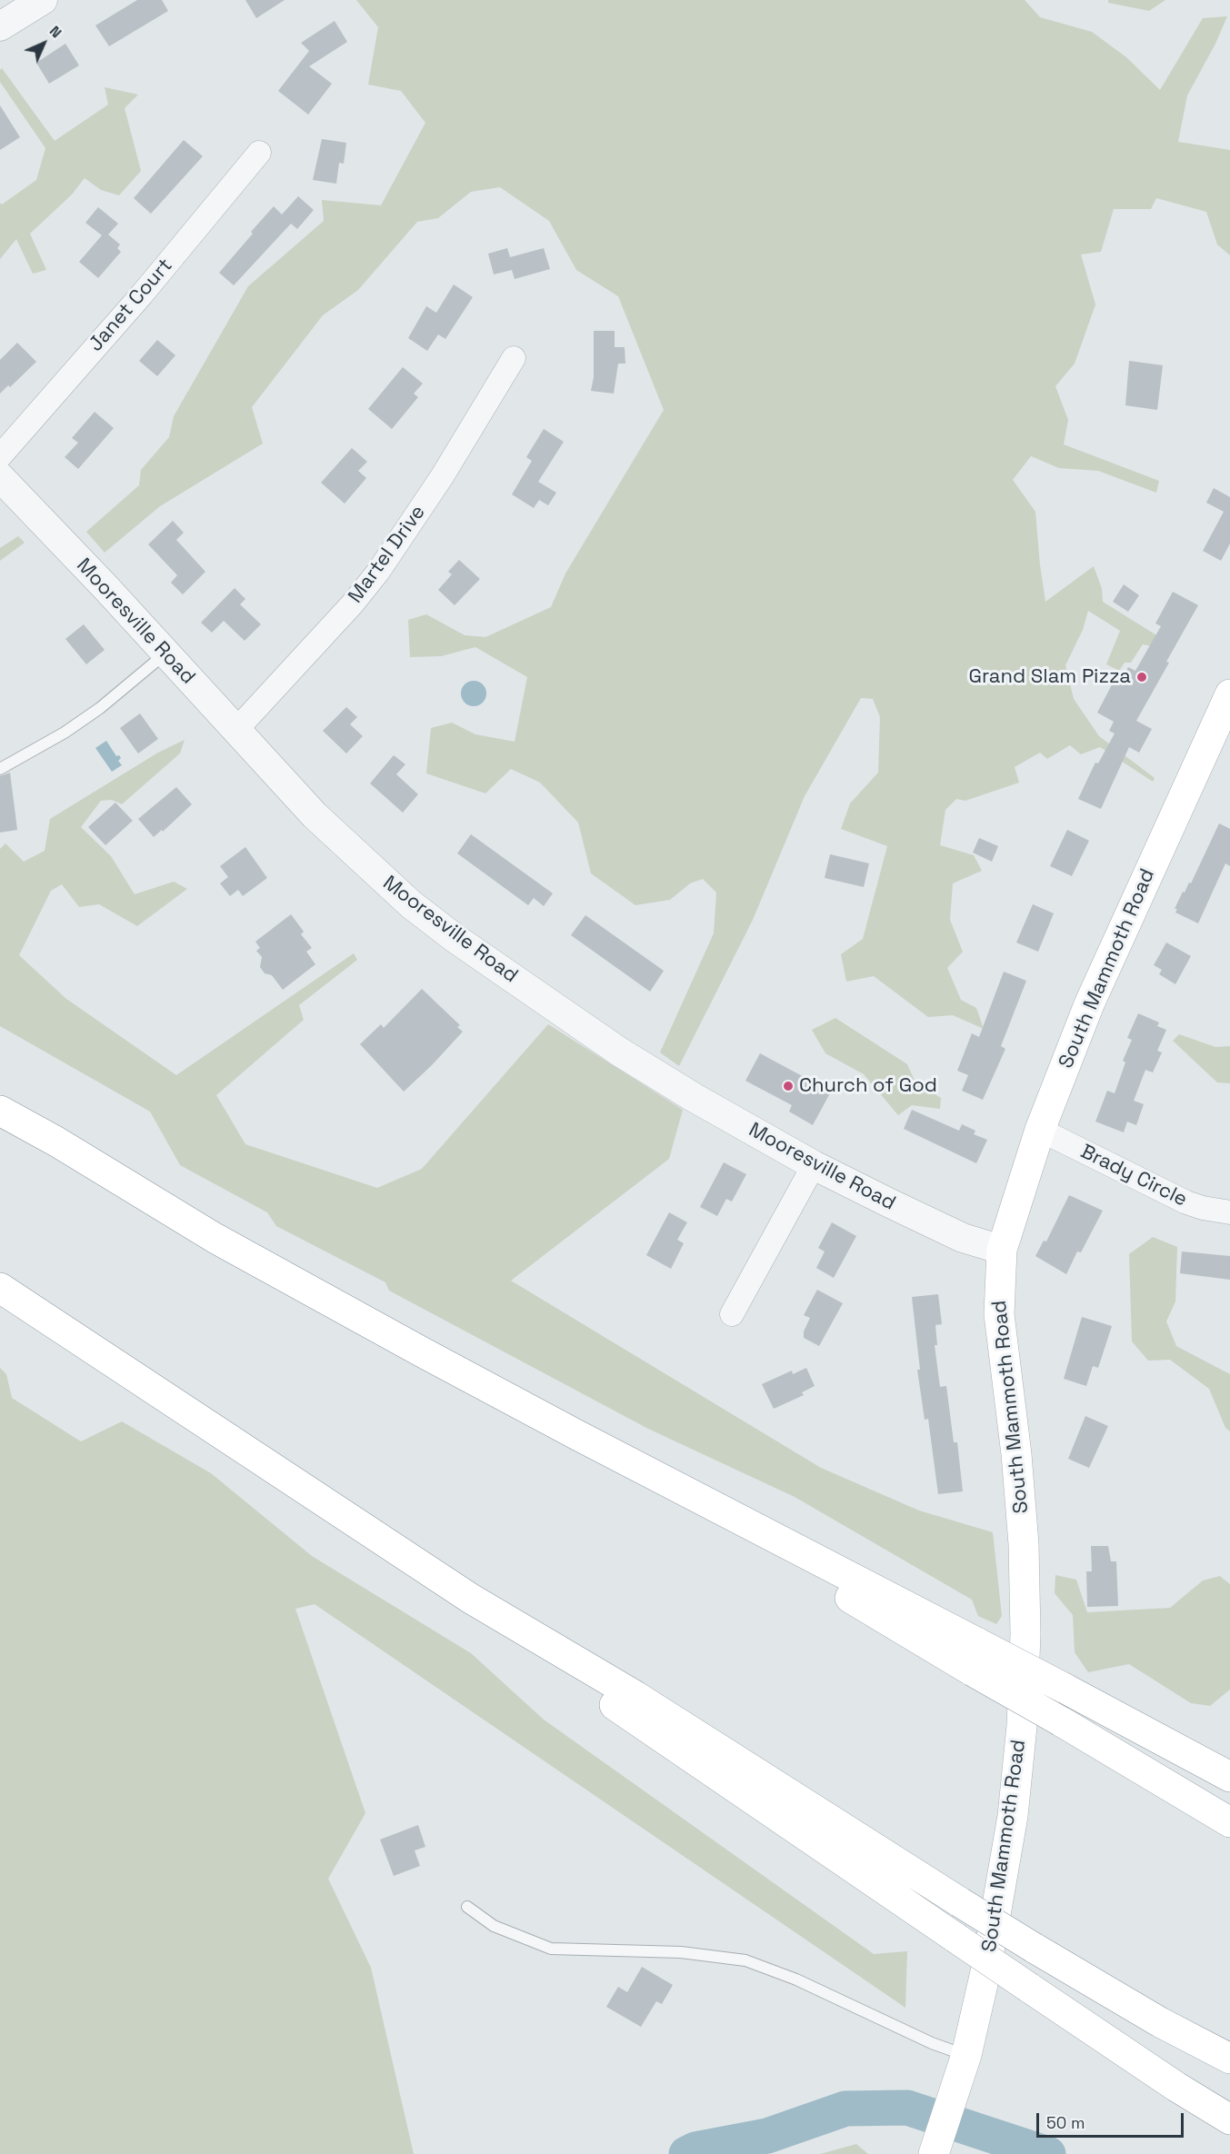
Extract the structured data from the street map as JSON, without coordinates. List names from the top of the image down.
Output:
{
  "streets": {
    "main road": ["South Mammoth Road"],
    "street": [
      "Janet Court",
      "Martel Drive",
      "Mooresville Road",
      "Brady Circle"
    ]
  },
  "crossings": [
    ["Martel Drive", "Mooresville Road"],
    ["Mooresville Road", "South Mammoth Road"],
    ["South Mammoth Road", "Brady Circle"]
  ],
  "places": ["Grand Slam Pizza", "Church of God"],
  "scale_bar": "50 m",
  "north": "top right"
}
